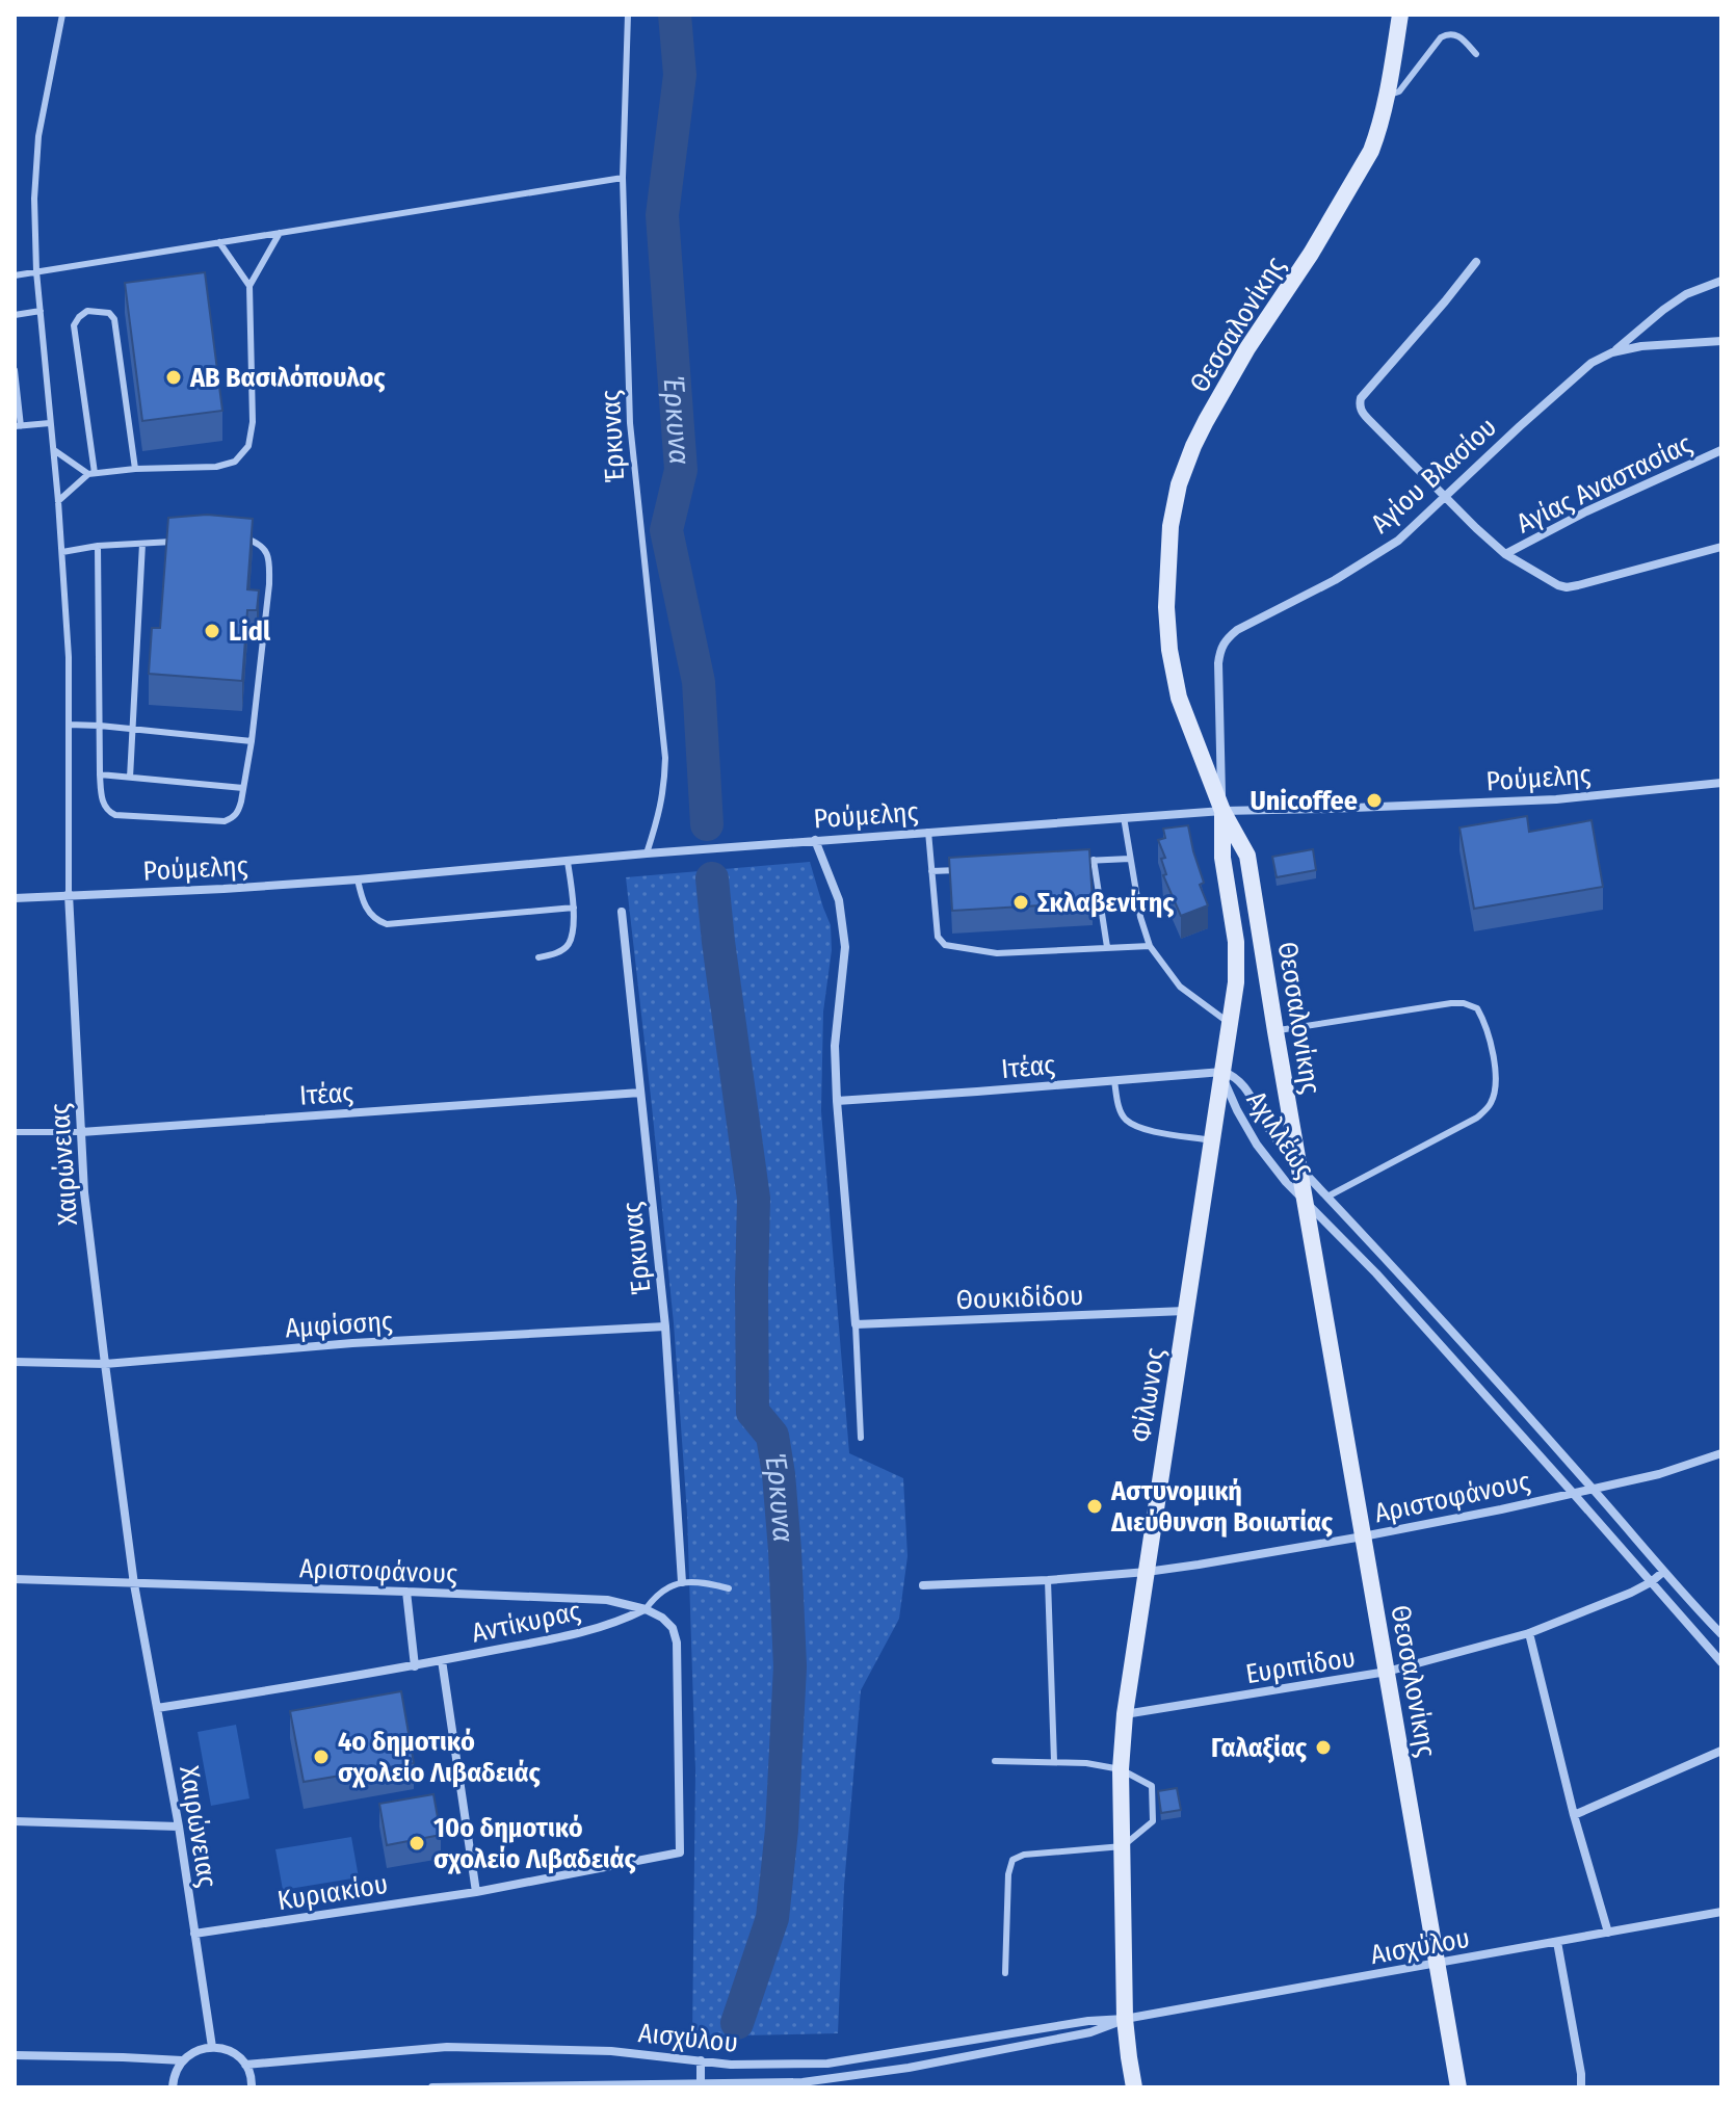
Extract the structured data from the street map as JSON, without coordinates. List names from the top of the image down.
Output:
{
  "streets": {
    "main road": ["Θεσσαλονίκης", "Φίλωνος"],
    "street": [
      "Έρκυνας",
      "Αγίου Βλασίου",
      "Αγίας Αναστασίας",
      "Ρούμελης",
      "Ιτέας",
      "Αχιλλέως",
      "Χαιρώνειας",
      "Θουκιδίδου",
      "Αμφίσσης",
      "Αριστοφάνους",
      "Αντίκυρας",
      "Ευριπίδου",
      "Κυριακίου",
      "Αισχύλου"
    ]
  },
  "crossings": [
    ["Θεσσαλονίκης", "Αγίου Βλασίου"],
    ["Θεσσαλονίκης", "Ρούμελης"],
    ["Θεσσαλονίκης", "Αχιλλέως"],
    ["Θεσσαλονίκης", "Φίλωνος"],
    ["Θεσσαλονίκης", "Αριστοφάνους"],
    ["Θεσσαλονίκης", "Ευριπίδου"],
    ["Θεσσαλονίκης", "Αισχύλου"],
    ["Έρκυνας", "Ρούμελης"],
    ["Έρκυνας", "Ιτέας"],
    ["Έρκυνας", "Αμφίσσης"],
    ["Αγίου Βλασίου", "Ρούμελης"],
    ["Αγίου Βλασίου", "Φίλωνος"],
    ["Ρούμελης", "Χαιρώνειας"],
    ["Ρούμελης", "Φίλωνος"],
    ["Ιτέας", "Αχιλλέως"],
    ["Ιτέας", "Χαιρώνειας"],
    ["Ιτέας", "Φίλωνος"],
    ["Αχιλλέως", "Φίλωνος"],
    ["Αχιλλέως", "Αριστοφάνους"],
    ["Αχιλλέως", "Ευριπίδου"],
    ["Χαιρώνειας", "Αμφίσσης"],
    ["Χαιρώνειας", "Αριστοφάνους"],
    ["Χαιρώνειας", "Αντίκυρας"],
    ["Χαιρώνειας", "Κυριακίου"],
    ["Θουκιδίδου", "Φίλωνος"],
    ["Φίλωνος", "Αριστοφάνους"],
    ["Φίλωνος", "Ευριπίδου"],
    ["Φίλωνος", "Αισχύλου"],
    ["Αριστοφάνους", "Αντίκυρας"],
    ["Αριστοφάνους", "Κυριακίου"],
    ["Αντίκυρας", "Κυριακίου"]
  ],
  "water": ["Έρκυνα"],
  "places": [
    "ΑΒ Βασιλόπουλος",
    "Lidl",
    "Unicoffee",
    "Σκλαβενίτης",
    "Αστυνομική Διεύθυνση Βοιωτίας",
    "Γαλαξίας",
    "4ο δημοτικό σχολείο Λιβαδειάς",
    "10ο δημοτικό σχολείο Λιβαδειάς"
  ]
}
